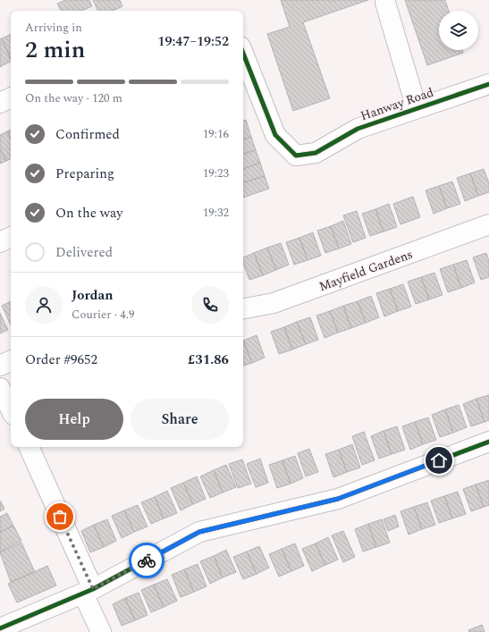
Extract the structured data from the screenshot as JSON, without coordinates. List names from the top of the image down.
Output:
{
  "streets": {
    "street": ["Hanway Road", "Mayfield Gardens"]
  },
  "page": {
    "heading": ["2 min", "Arriving in", "19:47–19:52"],
    "panel": [
      "Jordan",
      "Courier · 4.9",
      "Order #9652",
      "£31.86"
    ],
    "bar": "On the way · 120 m",
    "list": [
      ["Confirmed", "19:16"],
      ["Preparing", "19:23"],
      ["On the way", "19:32"],
      "Delivered"
    ],
    "buttons": ["Help", "Share"]
  }
}
